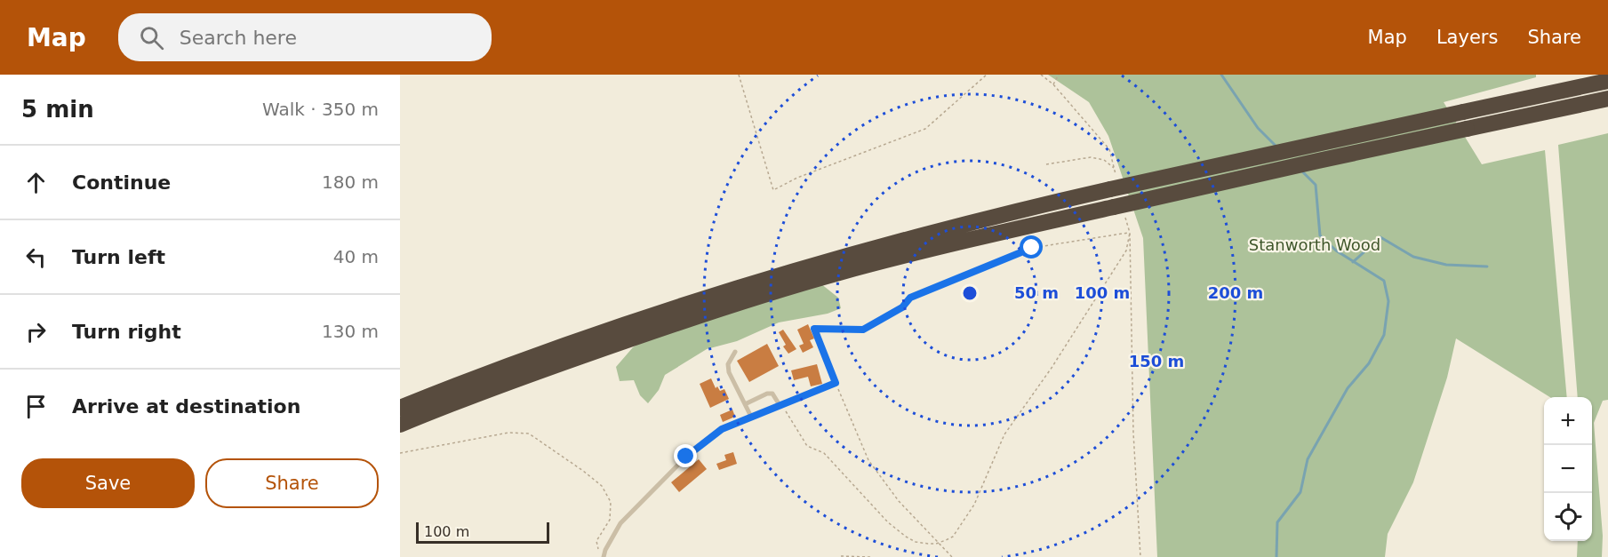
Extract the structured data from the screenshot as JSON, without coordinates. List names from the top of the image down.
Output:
{
  "parks": ["Stanworth Wood"],
  "scale_bar": "100 m",
  "page": {
    "header": "Map",
    "search": "Search here",
    "nav": ["Map", "Layers", "Share"],
    "heading": ["5 min", "Walk · 350 m"],
    "list": [
      ["Continue", "180 m"],
      ["Turn left", "40 m"],
      ["Turn right", "130 m"],
      "Arrive at destination"
    ],
    "map_buttons": ["+", "−"],
    "buttons": ["Save", "Share"],
    "scale": "100 m"
  },
  "rings": [
    "50 m",
    "100 m",
    "200 m",
    "150 m"
  ]
}
